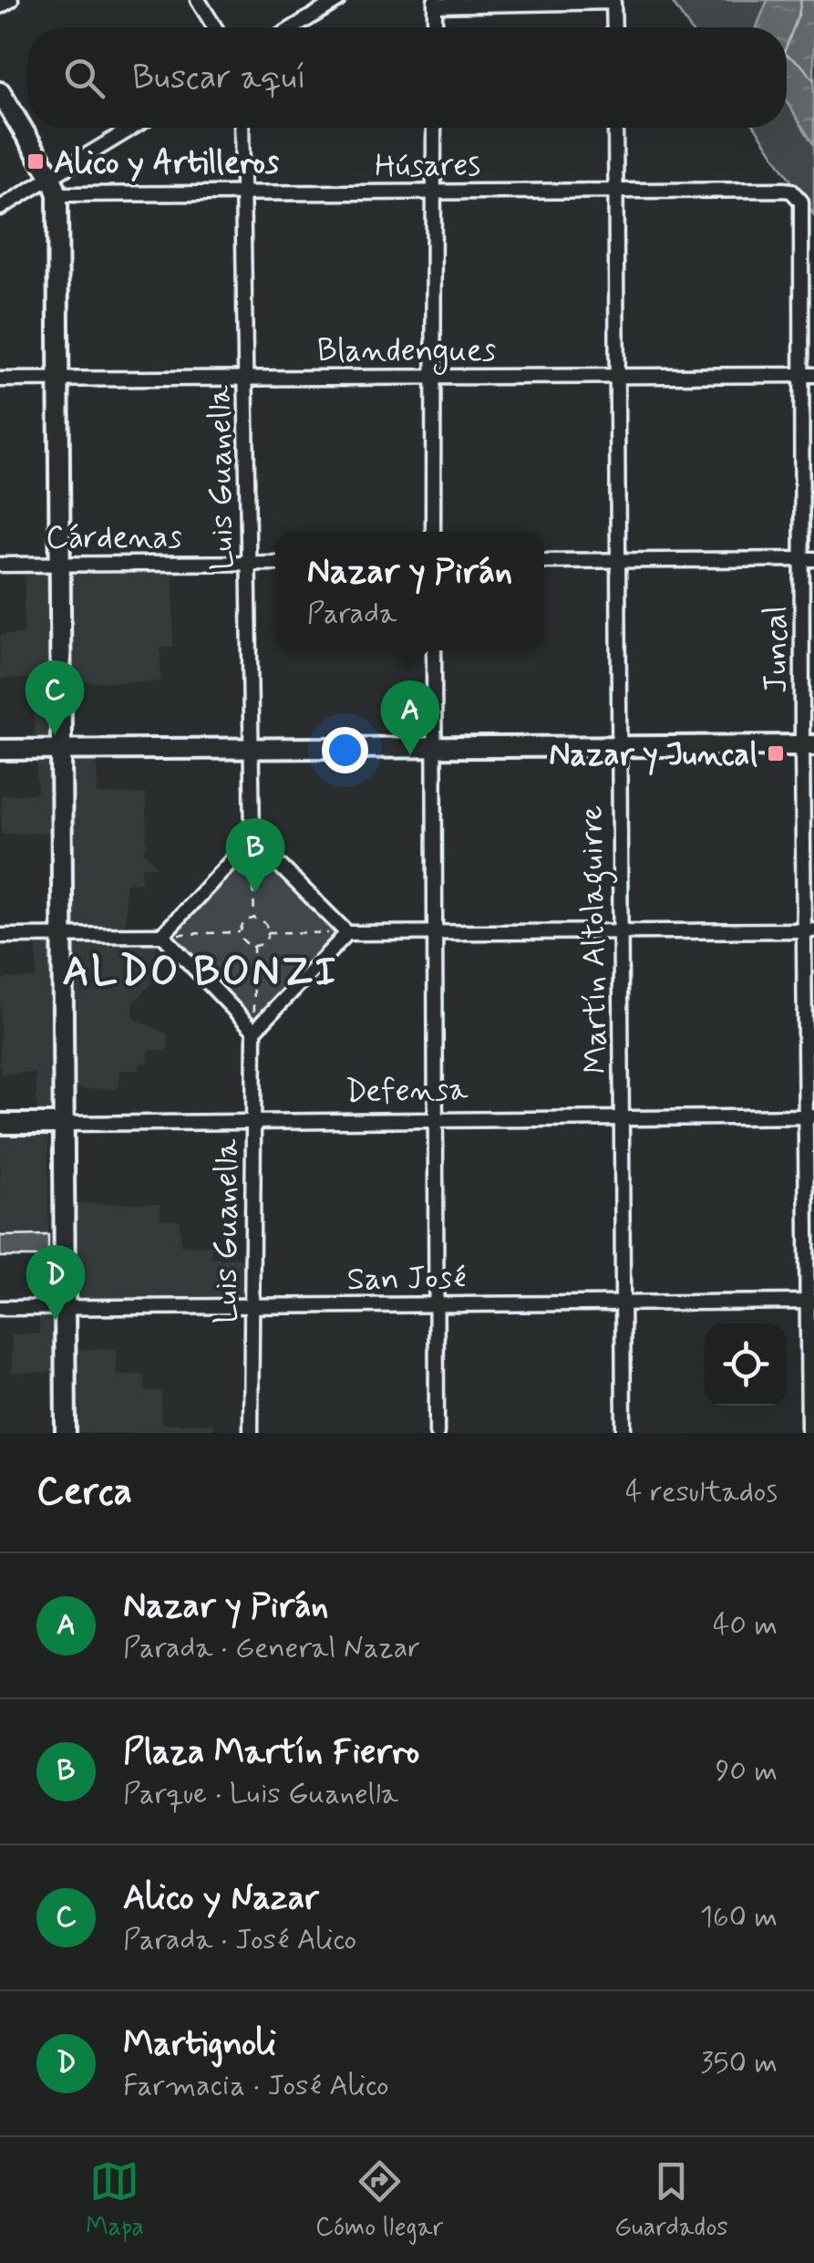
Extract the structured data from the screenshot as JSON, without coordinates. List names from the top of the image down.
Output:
{
  "streets": {
    "street": [
      "Húsares",
      "Blandengues",
      "Luis Guanella",
      "Cárdenas",
      "Juncal",
      "Martín Altolaguirre",
      "Defensa",
      "San José"
    ]
  },
  "crossings": [
    ["Húsares", "Luis Guanella"],
    ["Húsares", "Juncal"],
    ["Húsares", "Martín Altolaguirre"],
    ["Blandengues", "Luis Guanella"],
    ["Blandengues", "Juncal"],
    ["Blandengues", "Martín Altolaguirre"],
    ["Luis Guanella", "Cárdenas"],
    ["Luis Guanella", "Defensa"],
    ["Luis Guanella", "San José"],
    ["Juncal", "Defensa"],
    ["Juncal", "San José"],
    ["Martín Altolaguirre", "Defensa"],
    ["Martín Altolaguirre", "San José"]
  ],
  "districts": ["ALDO BONZI"],
  "places": {
    "transit": ["Alico y Artilleros", "Nazar y Juncal"]
  },
  "page": {
    "search": "Buscar aquí",
    "popup": ["Nazar y Pirán", "Parada"],
    "pins": [
      "C",
      "A",
      "B",
      "D"
    ],
    "heading": ["Cerca", "4 resultados"],
    "list": [
      {
        "mark": "A",
        "name": "Nazar y Pirán",
        "note": "Parada · General Nazar",
        "value": "40 m"
      },
      {
        "mark": "B",
        "name": "Plaza Martín Fierro",
        "note": "Parque · Luis Guanella",
        "value": "90 m"
      },
      {
        "mark": "C",
        "name": "Alico y Nazar",
        "note": "Parada · José Alico",
        "value": "160 m"
      },
      {
        "mark": "D",
        "name": "Martignoli",
        "note": "Farmacia · José Alico",
        "value": "350 m"
      }
    ],
    "nav": ["Mapa", "Cómo llegar", "Guardados"]
  }
}
